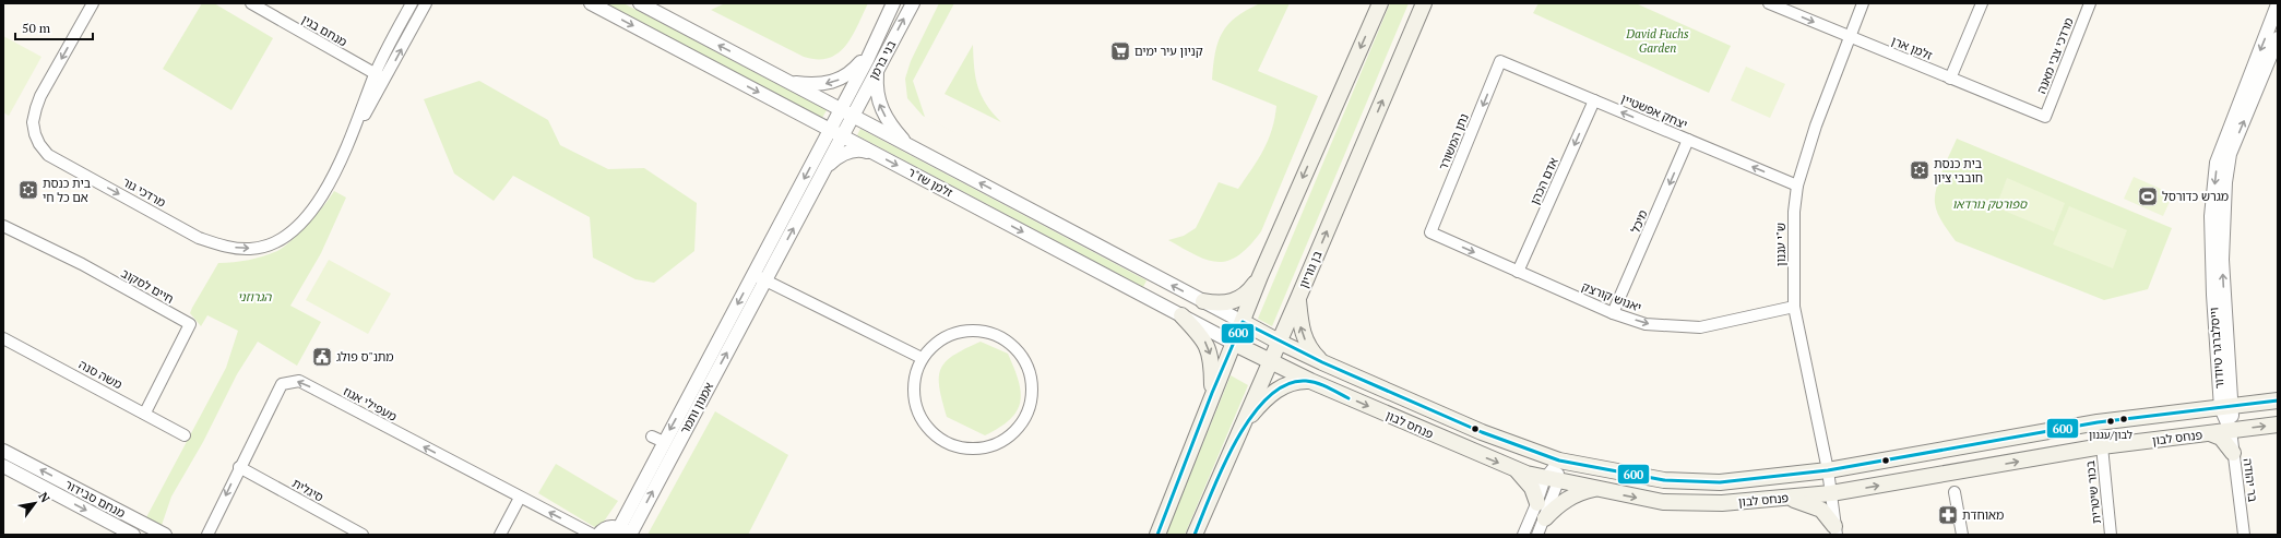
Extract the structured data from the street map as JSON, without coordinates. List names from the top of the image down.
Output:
{
  "streets": {
    "main road": ["זלמן שז\"ר", "בן גוריון", "פנחס לבון"],
    "street": [
      "מנחם בגין",
      "זלמן ארן",
      "מרדכי צבי מאנה",
      "בני ברמן",
      "יצחק אפשטיין",
      "נתן המשורר",
      "אדם הכהן",
      "מרדכי גור",
      "מיכל",
      "ש\"י עגנון",
      "חיים לסקוב",
      "יאנוש קורצק",
      "וייסלברגר טיודור",
      "משה סנה",
      "מעפילי אגוז",
      "אמנון ותמר",
      "בר יהודה",
      "סיגלית",
      "בכור שיטרית",
      "מנחם סבידור"
    ]
  },
  "crossings": [
    ["מנחם בגין", "מרדכי גור"],
    ["זלמן ארן", "מרדכי צבי מאנה"],
    ["זלמן ארן", "ש\"י עגנון"],
    ["בני ברמן", "זלמן שז\"ר"],
    ["בני ברמן", "אמנון ותמר"],
    ["יצחק אפשטיין", "נתן המשורר"],
    ["יצחק אפשטיין", "אדם הכהן"],
    ["יצחק אפשטיין", "מיכל"],
    ["יצחק אפשטיין", "ש\"י עגנון"],
    ["נתן המשורר", "יאנוש קורצק"],
    ["אדם הכהן", "יאנוש קורצק"],
    ["זלמן שז\"ר", "בן גוריון"],
    ["זלמן שז\"ר", "אמנון ותמר"],
    ["זלמן שז\"ר", "פנחס לבון"],
    ["מיכל", "יאנוש קורצק"],
    ["ש\"י עגנון", "יאנוש קורצק"],
    ["ש\"י עגנון", "פנחס לבון"],
    ["בן גוריון", "פנחס לבון"],
    ["חיים לסקוב", "משה סנה"],
    ["וייסלברגר טיודור", "פנחס לבון"],
    ["וייסלברגר טיודור", "בר יהודה"],
    ["מעפילי אגוז", "סיגלית"],
    ["פנחס לבון", "בר יהודה"],
    ["פנחס לבון", "בכור שיטרית"]
  ],
  "one_way": [
    "יצחק אפשטיין",
    "נתן המשורר",
    "אדם הכהן",
    "מיכל",
    "יאנוש קורצק"
  ],
  "parks": ["David Fuchs Garden", "ספורטק נורדאו", "הגרוזני"],
  "places": {
    "supermarket": ["קניון עיר ימים"],
    "synagogue": ["בית כנסת חובבי ציון", "בית כנסת אם כל חי"],
    "sports": ["מגרש כדורסל"],
    "public building": ["מתנ\"ס פולג"],
    "other": ["לבון/עגנון"],
    "pharmacy": ["מאוחדת"]
  },
  "lines": ["transit line 600"],
  "scale_bar": "50 m",
  "north": "top right"
}
